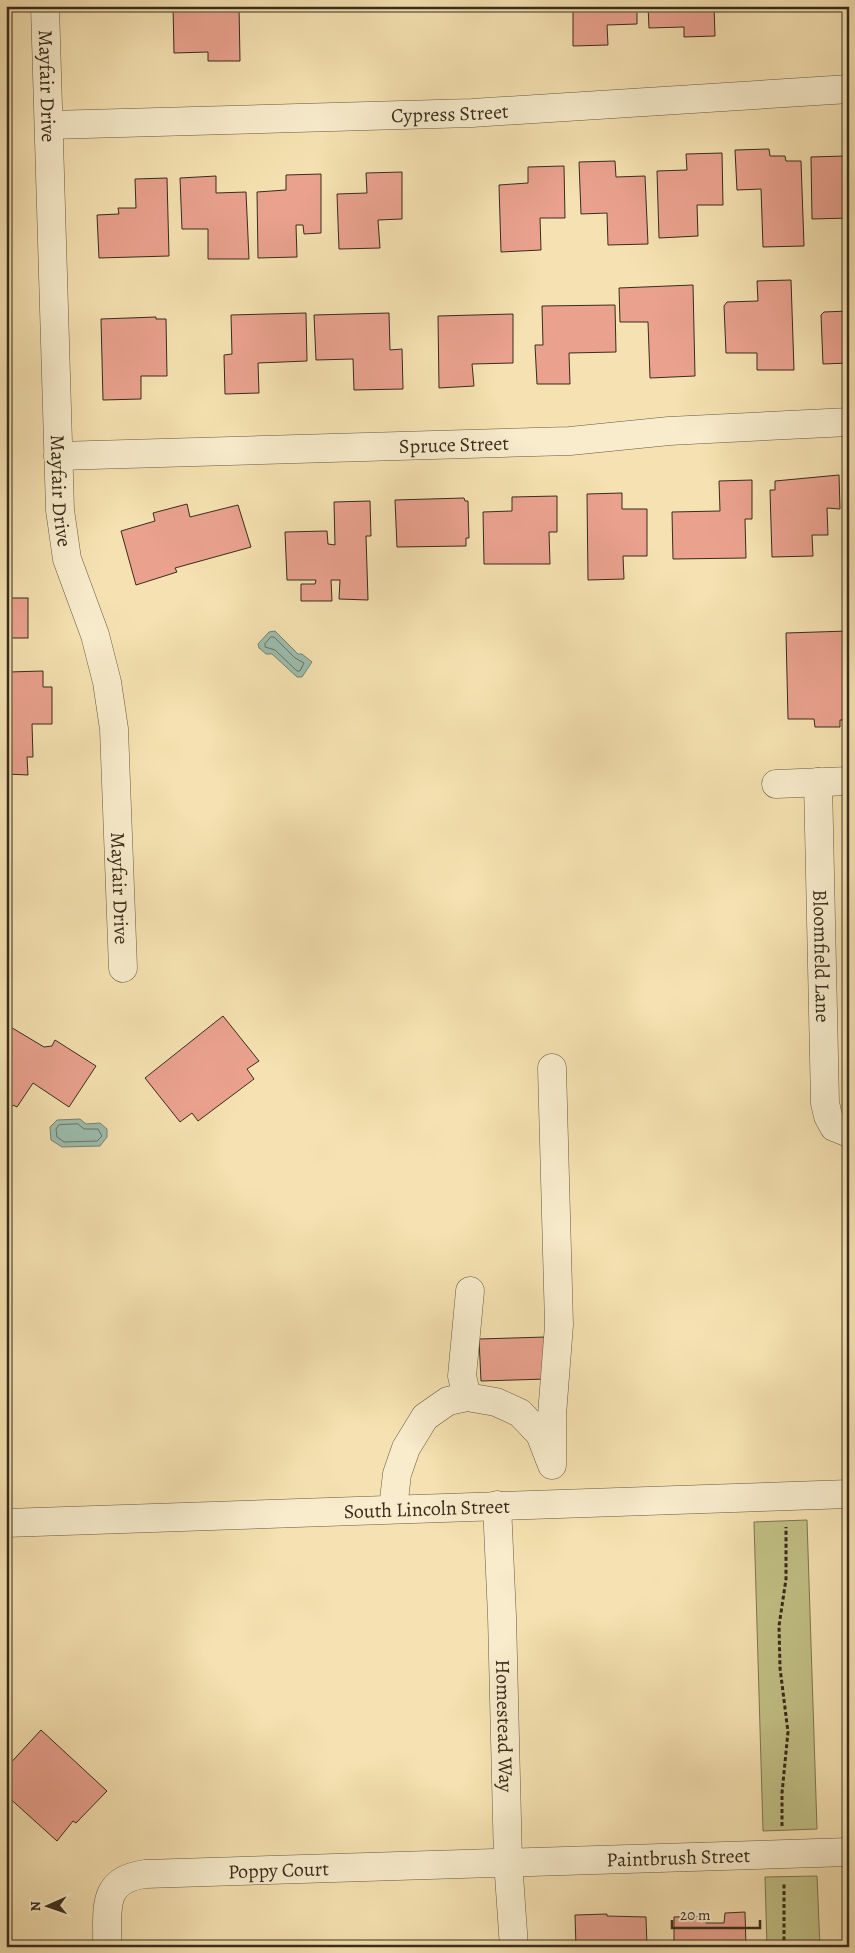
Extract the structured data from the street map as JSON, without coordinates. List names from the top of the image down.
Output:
{
  "streets": {
    "street": [
      "Mayfair Drive",
      "Cypress Street",
      "Spruce Street",
      "Bloomfield Lane",
      "South Lincoln Street",
      "Homestead Way",
      "Paintbrush Street",
      "Poppy Court"
    ]
  },
  "crossings": [
    ["Mayfair Drive", "Cypress Street"],
    ["Mayfair Drive", "Spruce Street"],
    ["South Lincoln Street", "Homestead Way"],
    ["Homestead Way", "Paintbrush Street"],
    ["Homestead Way", "Poppy Court"],
    ["Paintbrush Street", "Poppy Court"]
  ],
  "scale_bar": "20 m",
  "north": "left"
}
